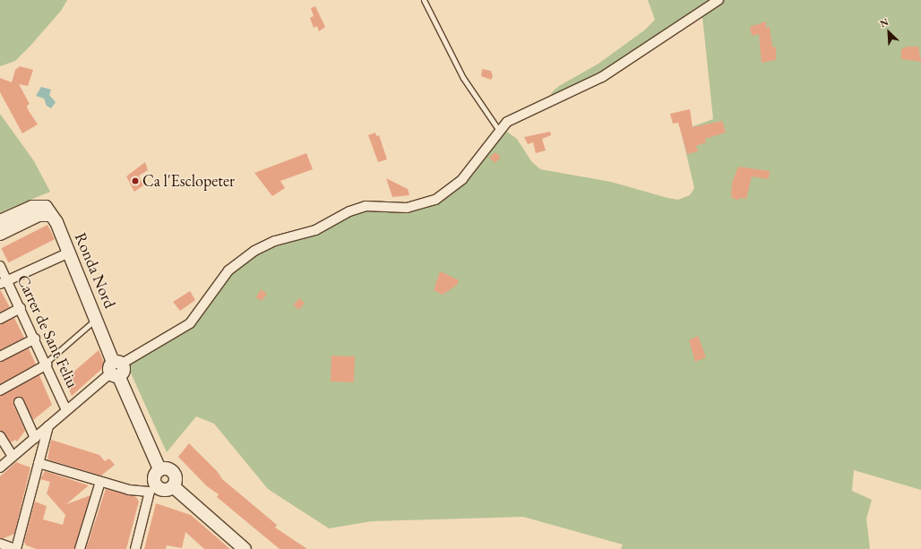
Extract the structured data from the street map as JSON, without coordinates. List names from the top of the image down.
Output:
{
  "streets": {
    "street": ["Ronda Nord", "Carrer de Sant Feliu"]
  },
  "places": ["Ca l'Esclopeter"],
  "north": "top left"
}
